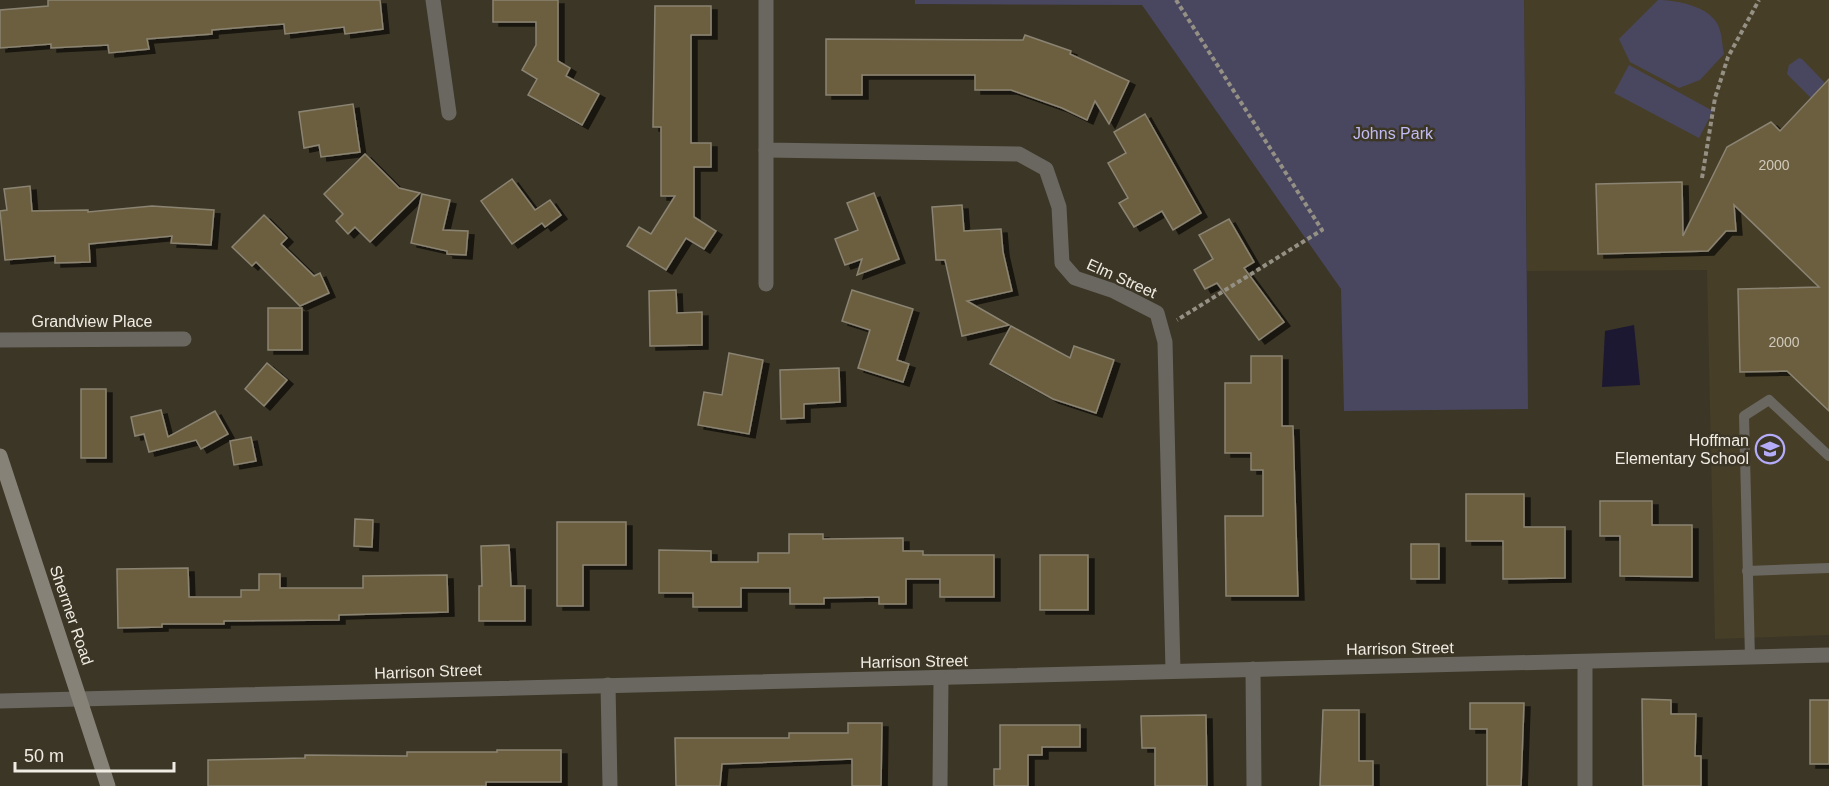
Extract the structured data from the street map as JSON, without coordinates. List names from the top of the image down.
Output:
{
  "streets": {
    "main road": ["Shermer Road"],
    "street": ["Elm Street", "Grandview Place", "Harrison Street"]
  },
  "crossings": [
    ["Elm Street", "Harrison Street"],
    ["Shermer Road", "Harrison Street"]
  ],
  "parks": ["Johns Park"],
  "places": {
    "school or university": ["Hoffman Elementary School"]
  },
  "house_numbers": ["2000", "2000"],
  "scale_bar": "50 m"
}
